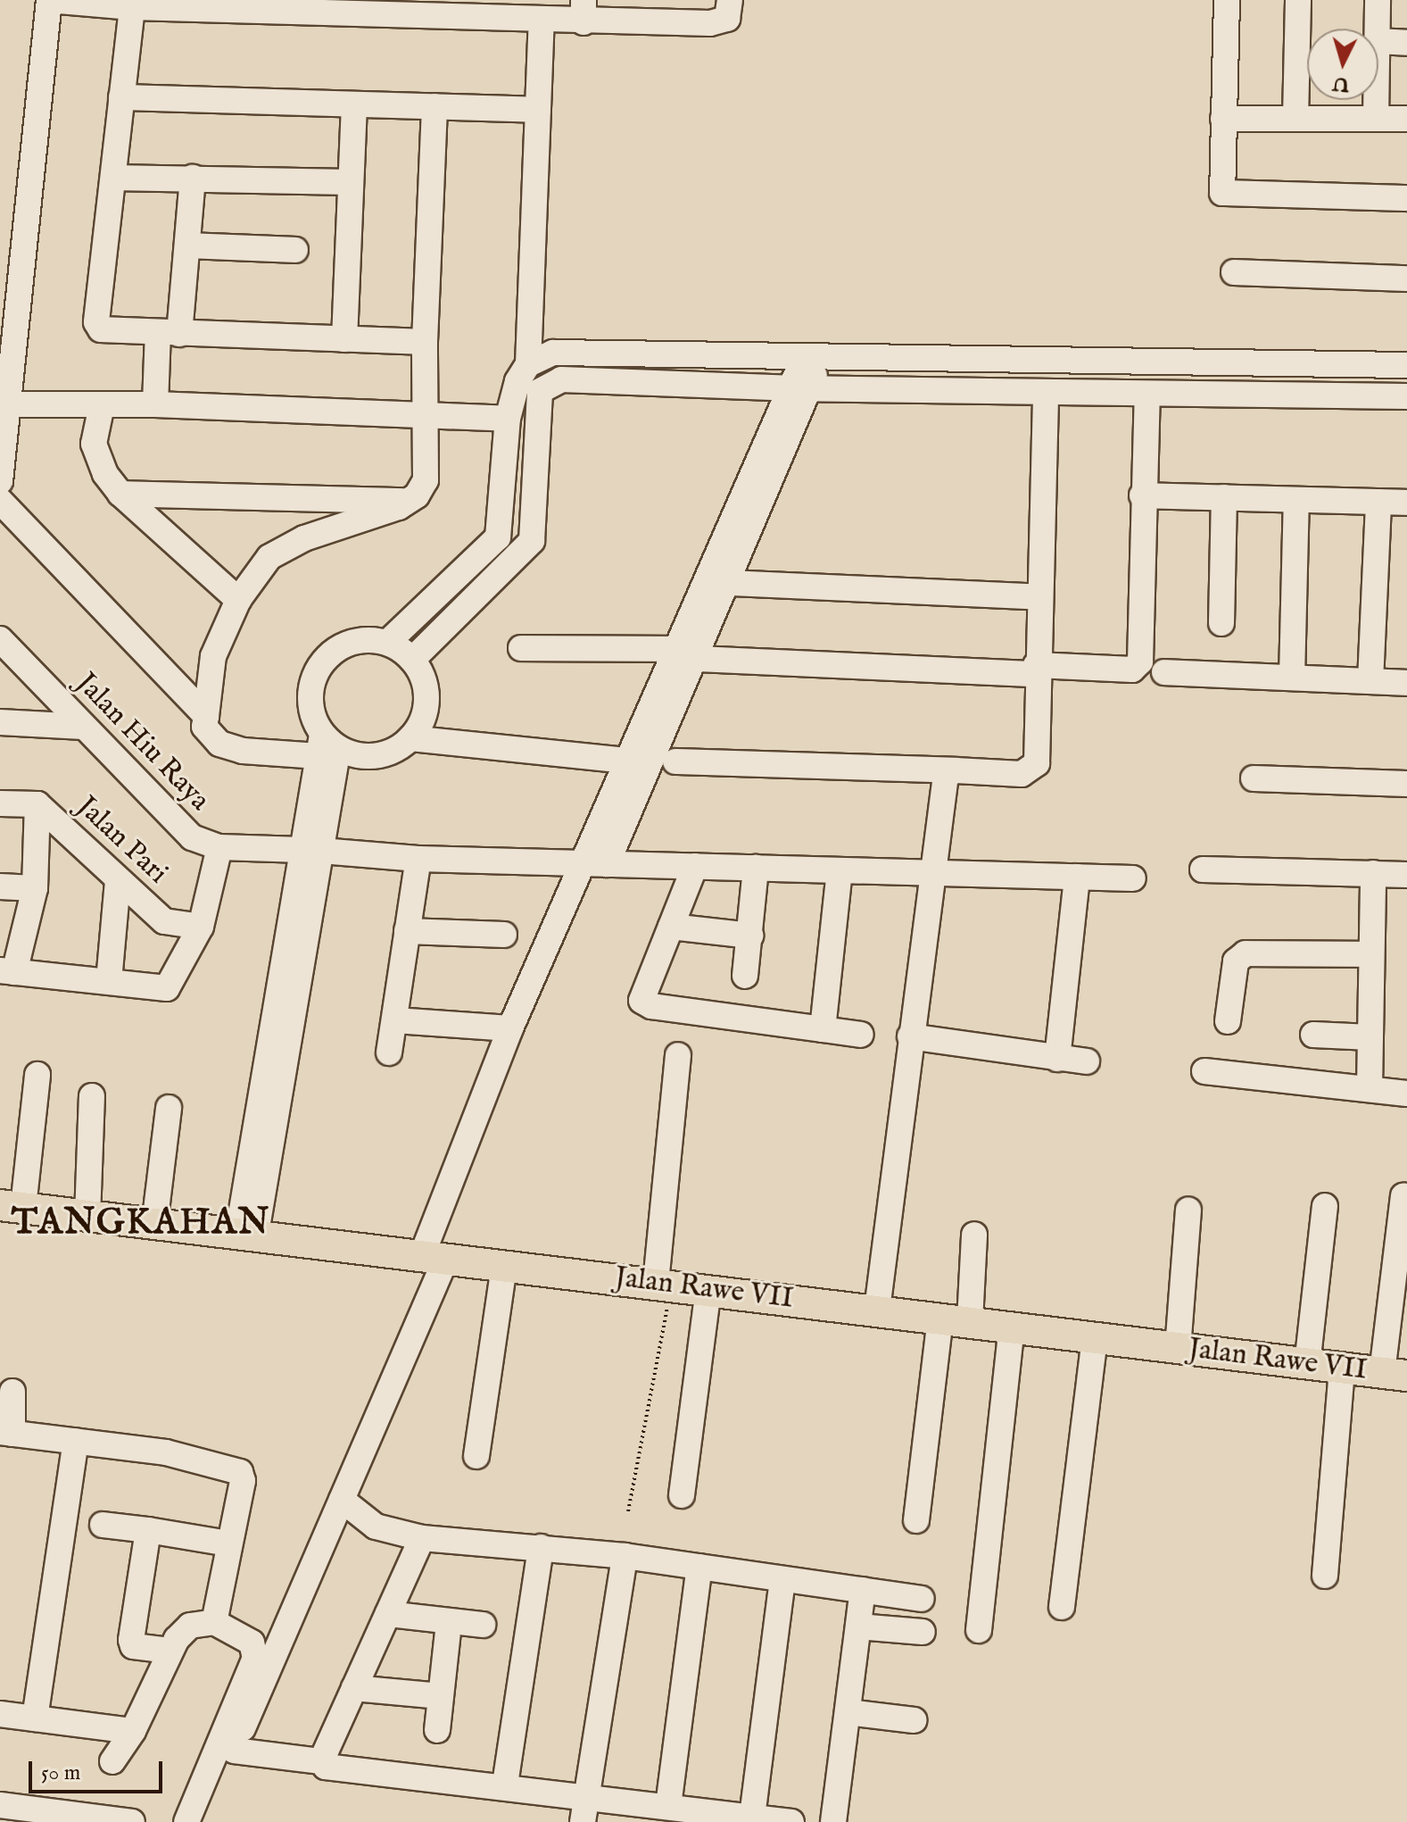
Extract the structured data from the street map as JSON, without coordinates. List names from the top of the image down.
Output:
{
  "streets": {
    "main road": ["Jalan Rawe VII"],
    "street": ["Jalan Hiu Raya", "Jalan Pari"]
  },
  "districts": ["TANGKAHAN"],
  "scale_bar": "50 m",
  "north": "bottom"
}
